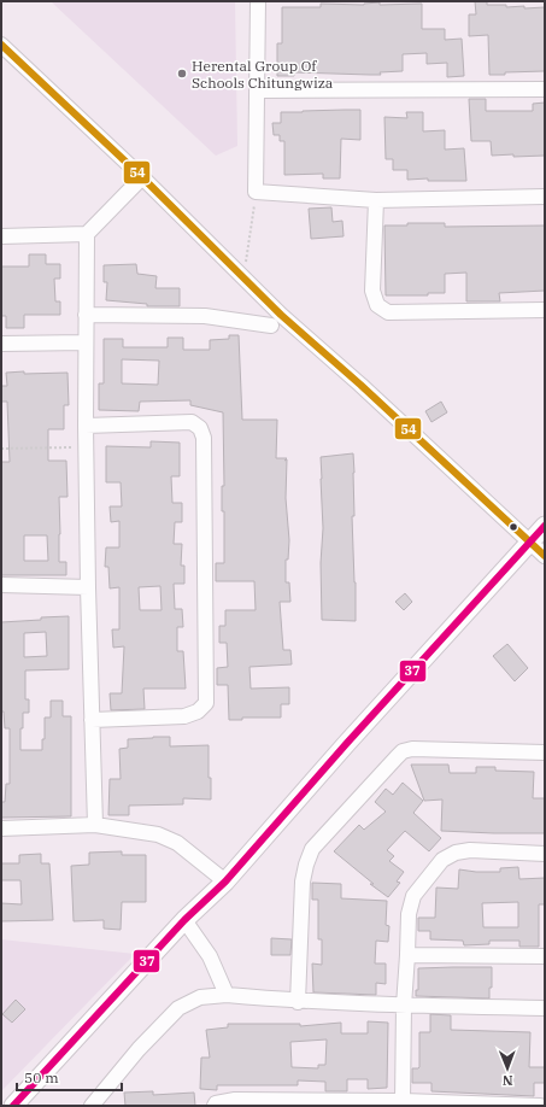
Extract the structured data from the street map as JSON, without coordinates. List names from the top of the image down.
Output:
{
  "places": ["Herental Group Of Schools Chitungwiza"],
  "lines": ["transit line 54", "transit line 37"],
  "scale_bar": "50 m",
  "north": "bottom"
}
